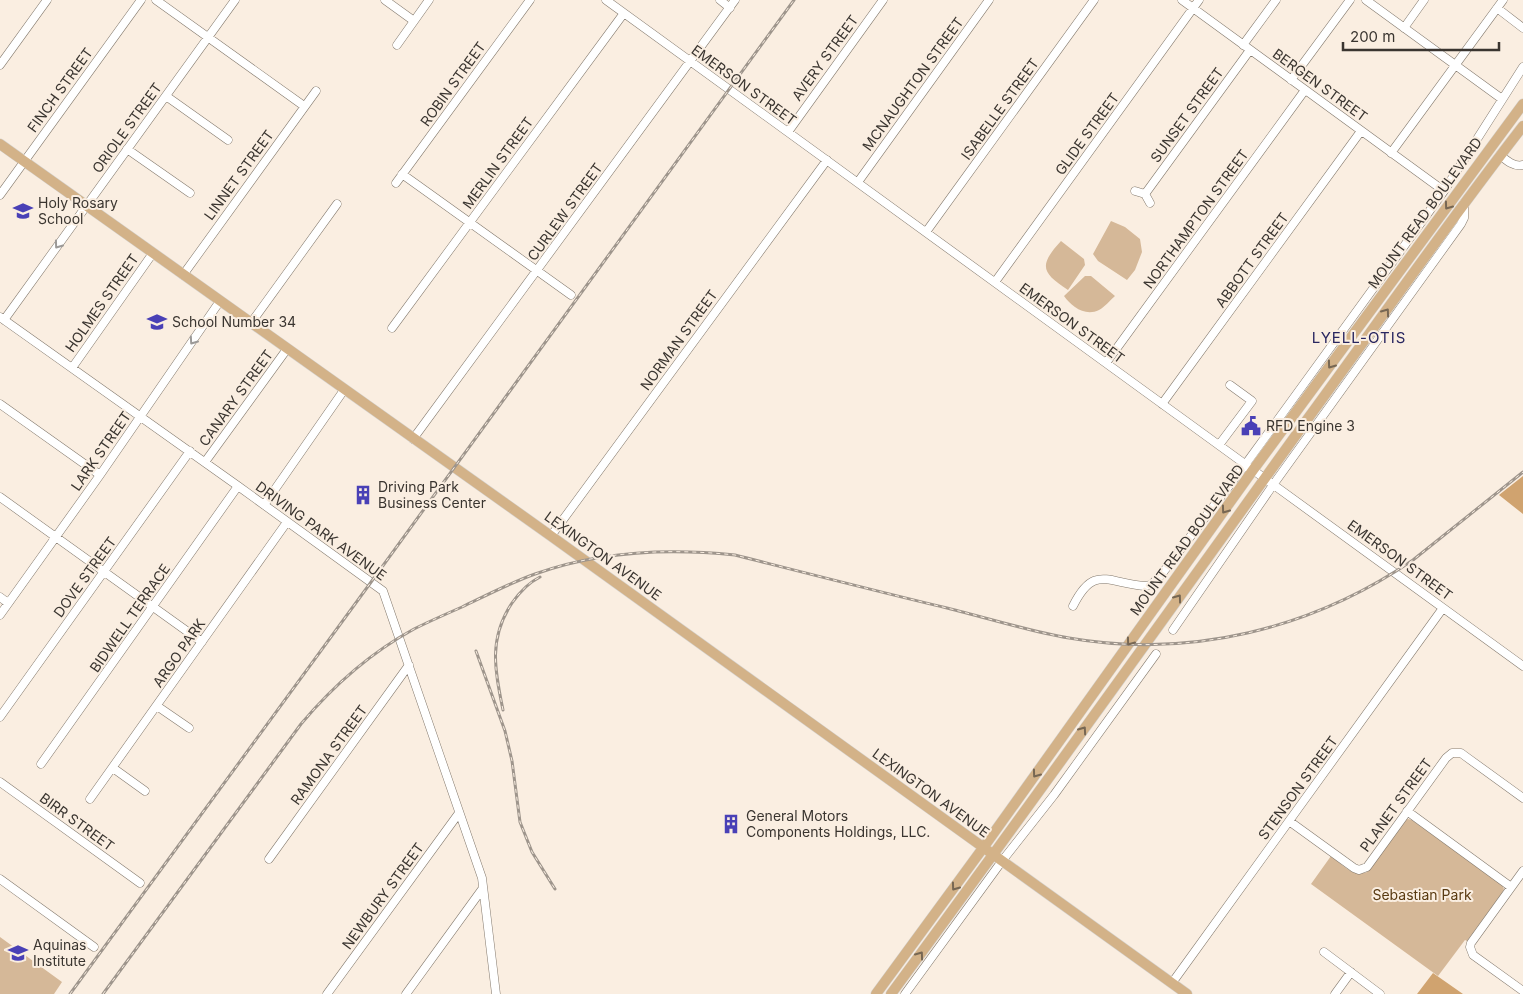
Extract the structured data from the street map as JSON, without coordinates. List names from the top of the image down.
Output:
{
  "streets": {
    "main road": ["MOUNT READ BOULEVARD", "LEXINGTON AVENUE"],
    "street": [
      "AVERY STREET",
      "ROBIN STREET",
      "MCNAUGHTON STREET",
      "EMERSON STREET",
      "BERGEN STREET",
      "FINCH STREET",
      "ISABELLE STREET",
      "SUNSET STREET",
      "ORIOLE STREET",
      "GLIDE STREET",
      "MERLIN STREET",
      "LINNET STREET",
      "CURLEW STREET",
      "NORTHAMPTON STREET",
      "ABBOTT STREET",
      "HOLMES STREET",
      "NORMAN STREET",
      "CANARY STREET",
      "LARK STREET",
      "DRIVING PARK AVENUE",
      "DOVE STREET",
      "BIDWELL TERRACE",
      "ARGO PARK",
      "RAMONA STREET",
      "STENSON STREET",
      "PLANET STREET",
      "BIRR STREET",
      "NEWBURY STREET"
    ]
  },
  "crossings": [
    ["AVERY STREET", "EMERSON STREET"],
    ["MCNAUGHTON STREET", "EMERSON STREET"],
    ["EMERSON STREET", "ISABELLE STREET"],
    ["EMERSON STREET", "GLIDE STREET"],
    ["EMERSON STREET", "MERLIN STREET"],
    ["EMERSON STREET", "CURLEW STREET"],
    ["EMERSON STREET", "MOUNT READ BOULEVARD"],
    ["EMERSON STREET", "NORTHAMPTON STREET"],
    ["EMERSON STREET", "ABBOTT STREET"],
    ["EMERSON STREET", "NORMAN STREET"],
    ["EMERSON STREET", "STENSON STREET"],
    ["BERGEN STREET", "SUNSET STREET"],
    ["BERGEN STREET", "GLIDE STREET"],
    ["BERGEN STREET", "MOUNT READ BOULEVARD"],
    ["BERGEN STREET", "NORTHAMPTON STREET"],
    ["BERGEN STREET", "ABBOTT STREET"],
    ["FINCH STREET", "LEXINGTON AVENUE"],
    ["ORIOLE STREET", "DRIVING PARK AVENUE"],
    ["ORIOLE STREET", "LEXINGTON AVENUE"],
    ["LINNET STREET", "LEXINGTON AVENUE"],
    ["CURLEW STREET", "LEXINGTON AVENUE"],
    ["MOUNT READ BOULEVARD", "LEXINGTON AVENUE"],
    ["HOLMES STREET", "DRIVING PARK AVENUE"],
    ["HOLMES STREET", "LEXINGTON AVENUE"],
    ["NORMAN STREET", "LEXINGTON AVENUE"],
    ["CANARY STREET", "DRIVING PARK AVENUE"],
    ["CANARY STREET", "LEXINGTON AVENUE"],
    ["LARK STREET", "DRIVING PARK AVENUE"],
    ["LARK STREET", "LEXINGTON AVENUE"],
    ["DRIVING PARK AVENUE", "DOVE STREET"],
    ["DRIVING PARK AVENUE", "BIDWELL TERRACE"],
    ["DRIVING PARK AVENUE", "ARGO PARK"],
    ["DRIVING PARK AVENUE", "RAMONA STREET"],
    ["DRIVING PARK AVENUE", "NEWBURY STREET"],
    ["LEXINGTON AVENUE", "STENSON STREET"],
    ["STENSON STREET", "PLANET STREET"]
  ],
  "one_way": ["ORIOLE STREET", "LARK STREET"],
  "districts": ["LYELL-OTIS"],
  "parks": ["Sebastian Park"],
  "places": {
    "school or university": ["Holy Rosary School", "School Number 34", "Aquinas Institute"],
    "public building": ["RFD Engine 3"],
    "building": ["Driving Park Business Center", "General Motors Components Holdings, LLC."]
  },
  "scale_bar": "200 m"
}
